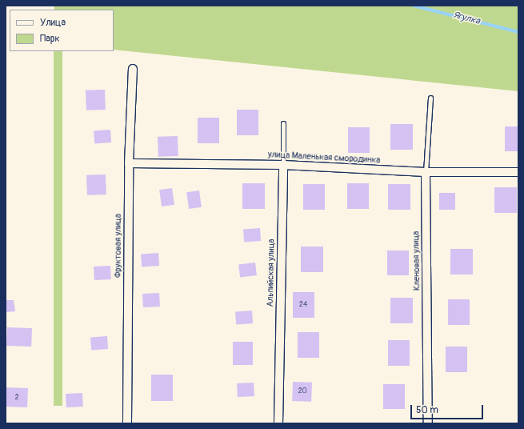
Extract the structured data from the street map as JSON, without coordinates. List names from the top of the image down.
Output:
{
  "streets": {
    "street": [
      "улица Маленькая смородинка",
      "Фруктовая улица",
      "Кленовая улица",
      "Альпийская улица"
    ]
  },
  "crossings": [
    ["улица Маленькая смородинка", "Фруктовая улица"],
    ["улица Маленькая смородинка", "Кленовая улица"],
    ["улица Маленькая смородинка", "Альпийская улица"]
  ],
  "water": ["Ягулка"],
  "house_numbers": ["24", "20", "2"],
  "legend": ["Улица", "Парк"],
  "scale_bar": "50 m"
}
